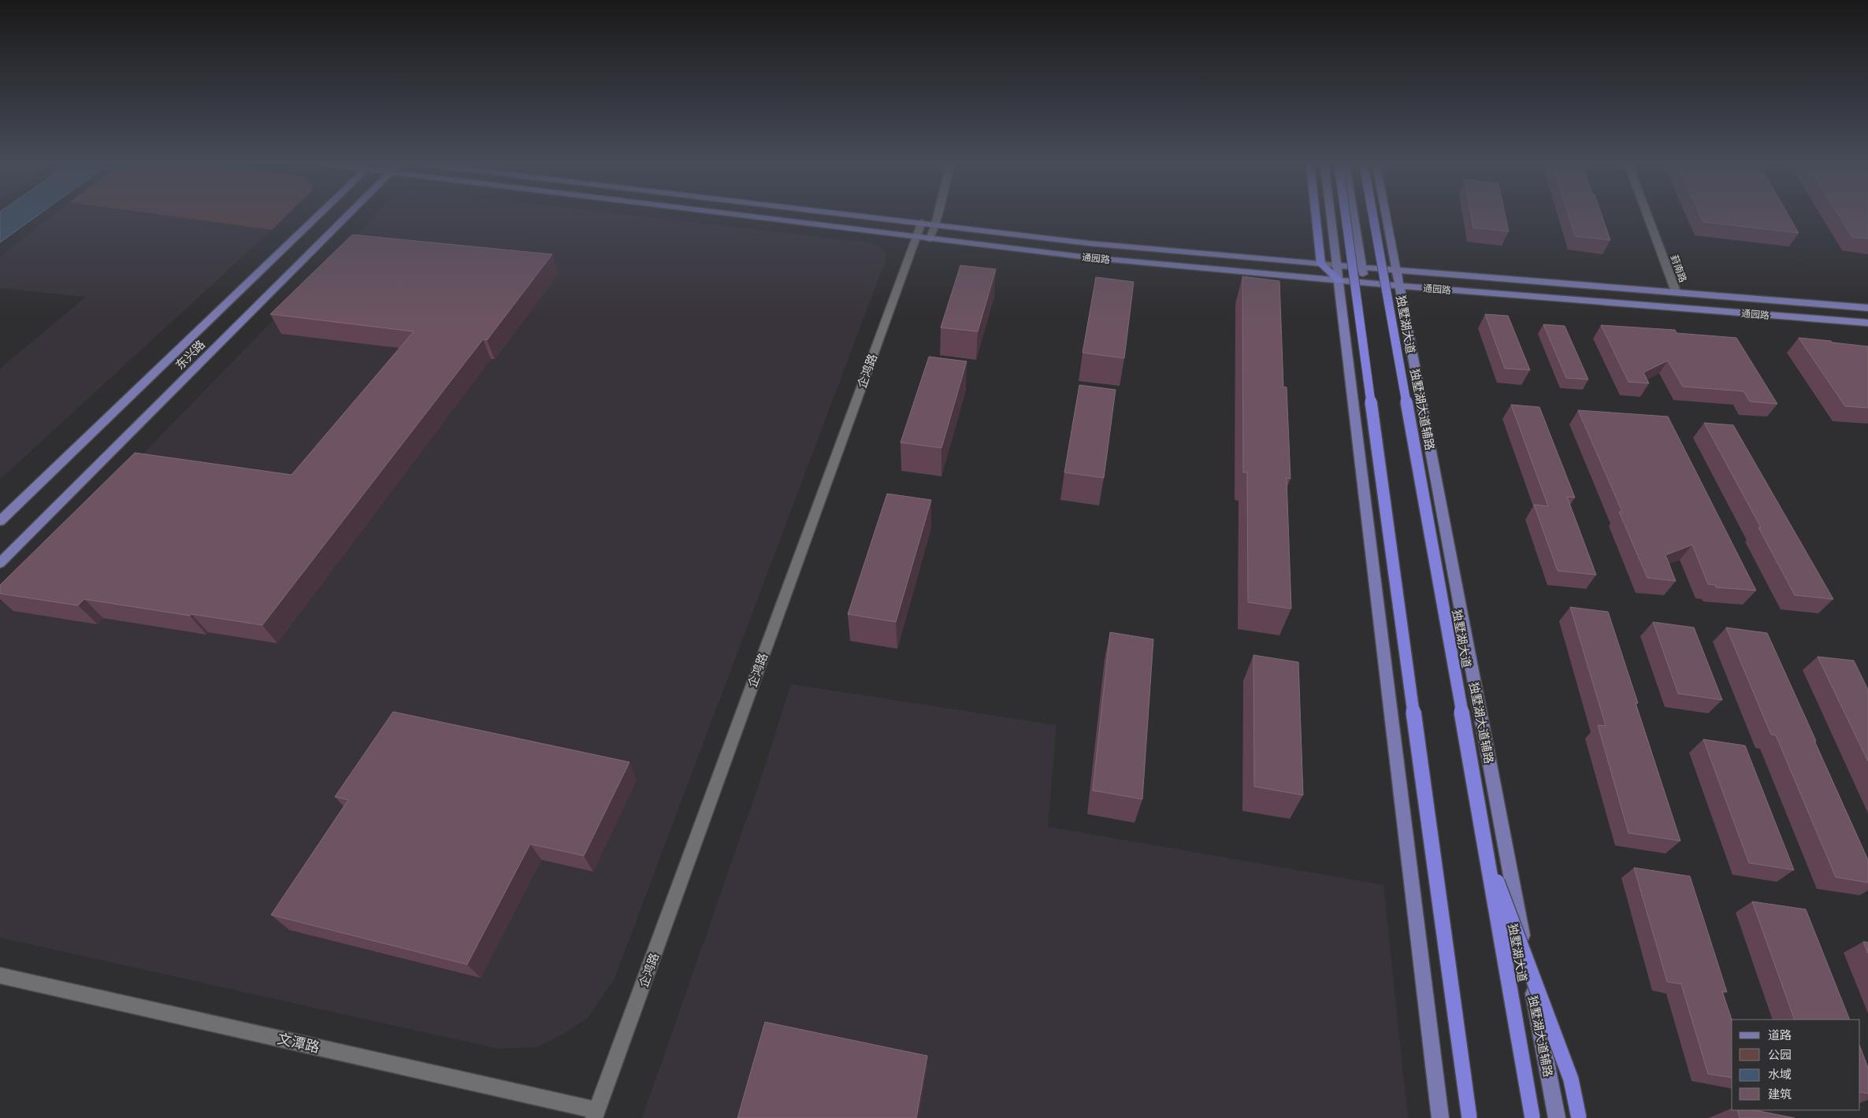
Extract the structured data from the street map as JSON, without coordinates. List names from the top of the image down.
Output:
{
  "streets": {
    "highway": ["独墅湖大道"],
    "main road": ["通园路", "东兴路", "独墅湖大道辅路"],
    "street": ["葑南路", "企鸿路", "文潭路"]
  },
  "crossings": [
    ["通园路", "葑南路"],
    ["通园路", "企鸿路"],
    ["通园路", "独墅湖大道辅路"],
    ["企鸿路", "文潭路"]
  ],
  "legend": [
    "道路",
    "公园",
    "水域",
    "建筑"
  ]
}
